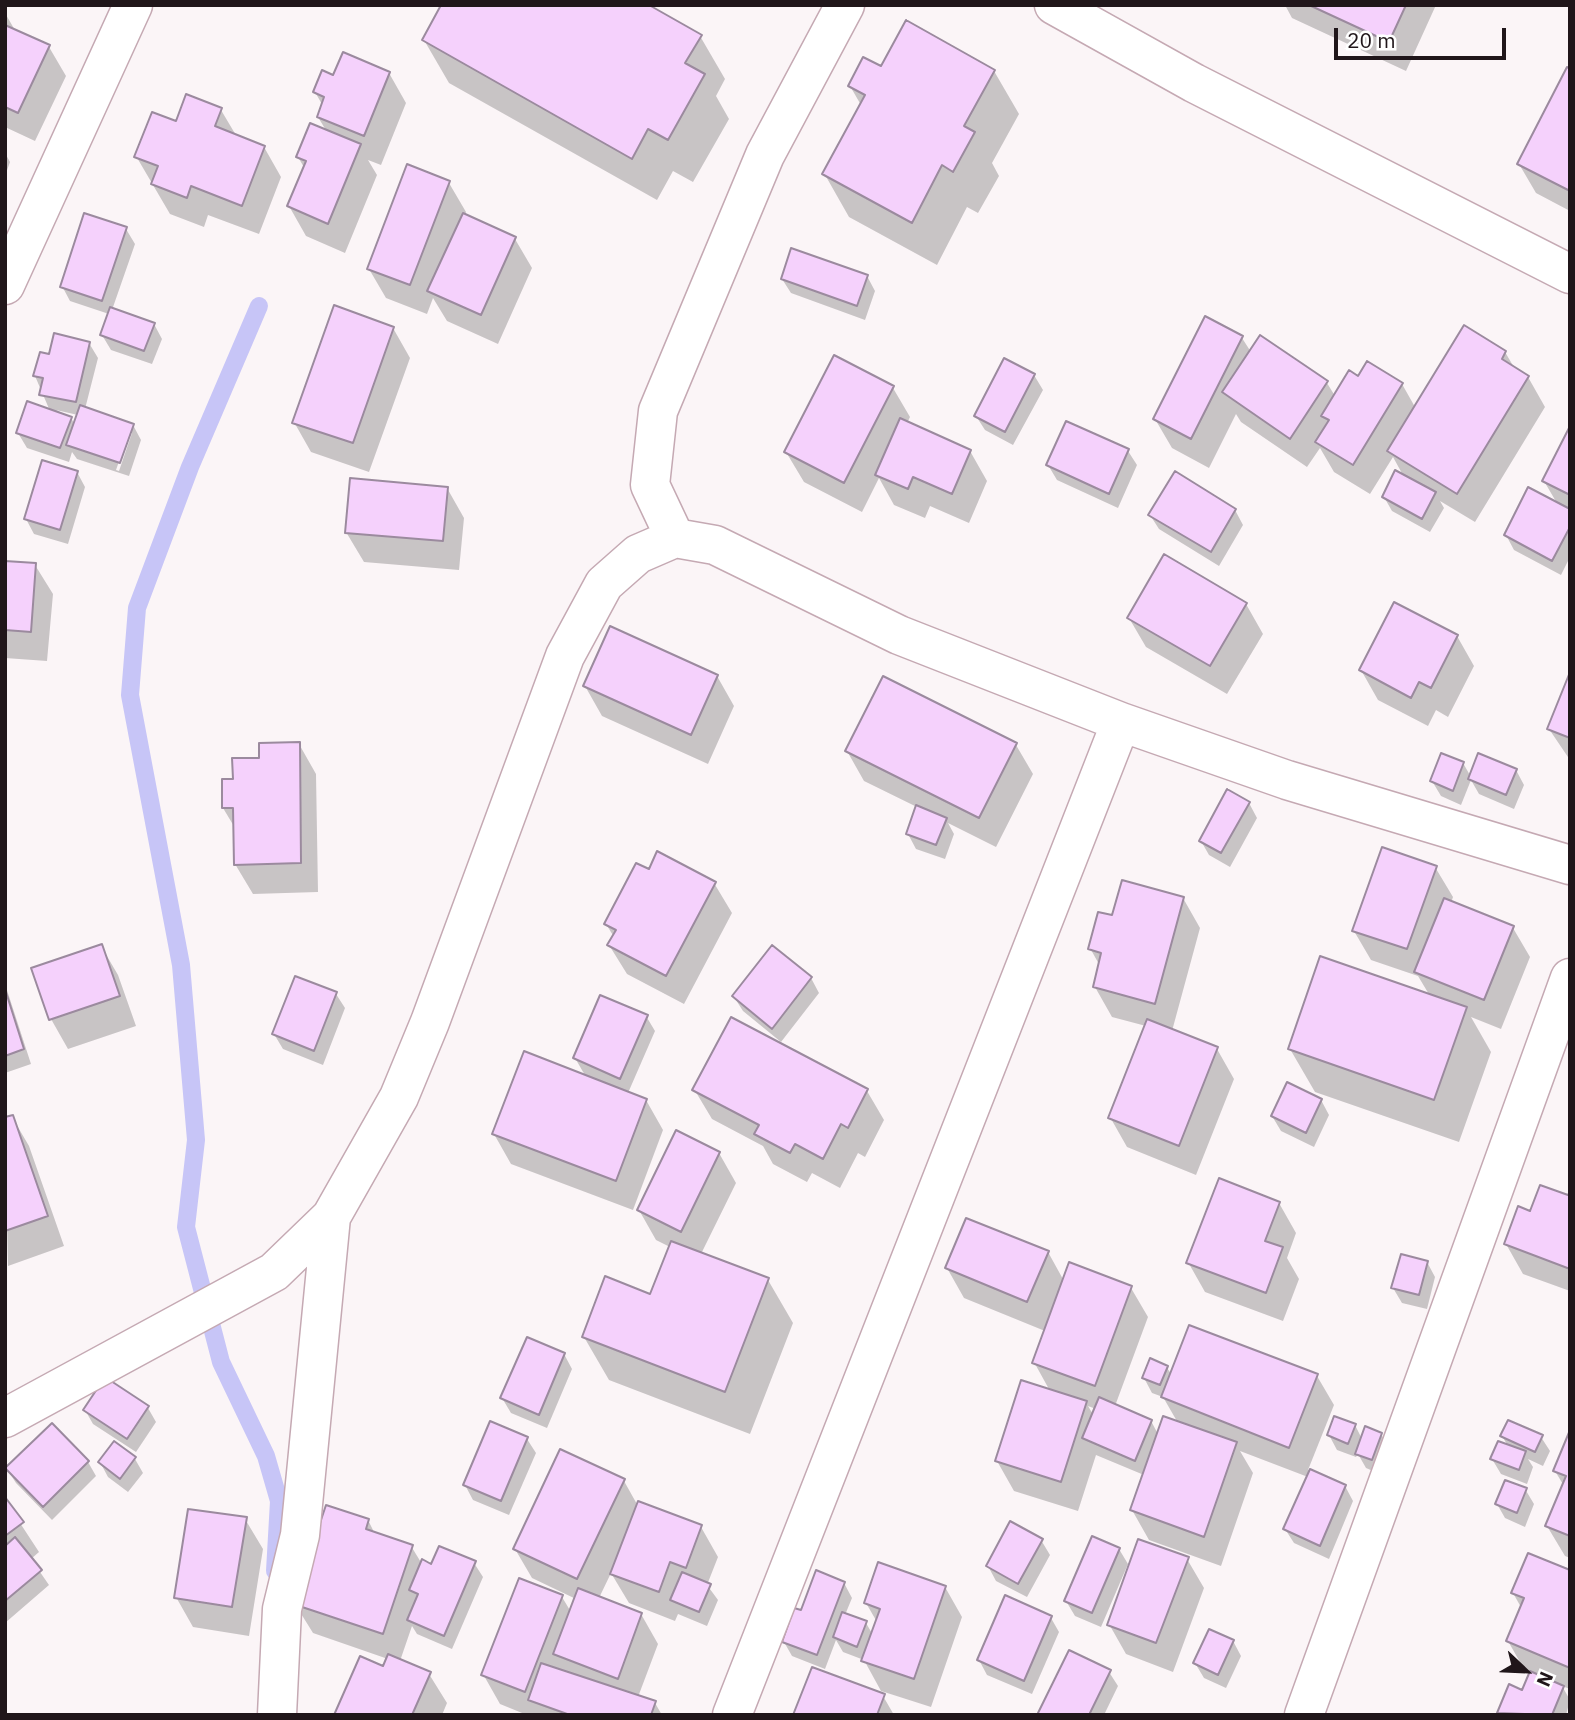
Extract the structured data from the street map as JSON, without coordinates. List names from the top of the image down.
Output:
{
  "scale_bar": "20 m",
  "north": "bottom right"
}
